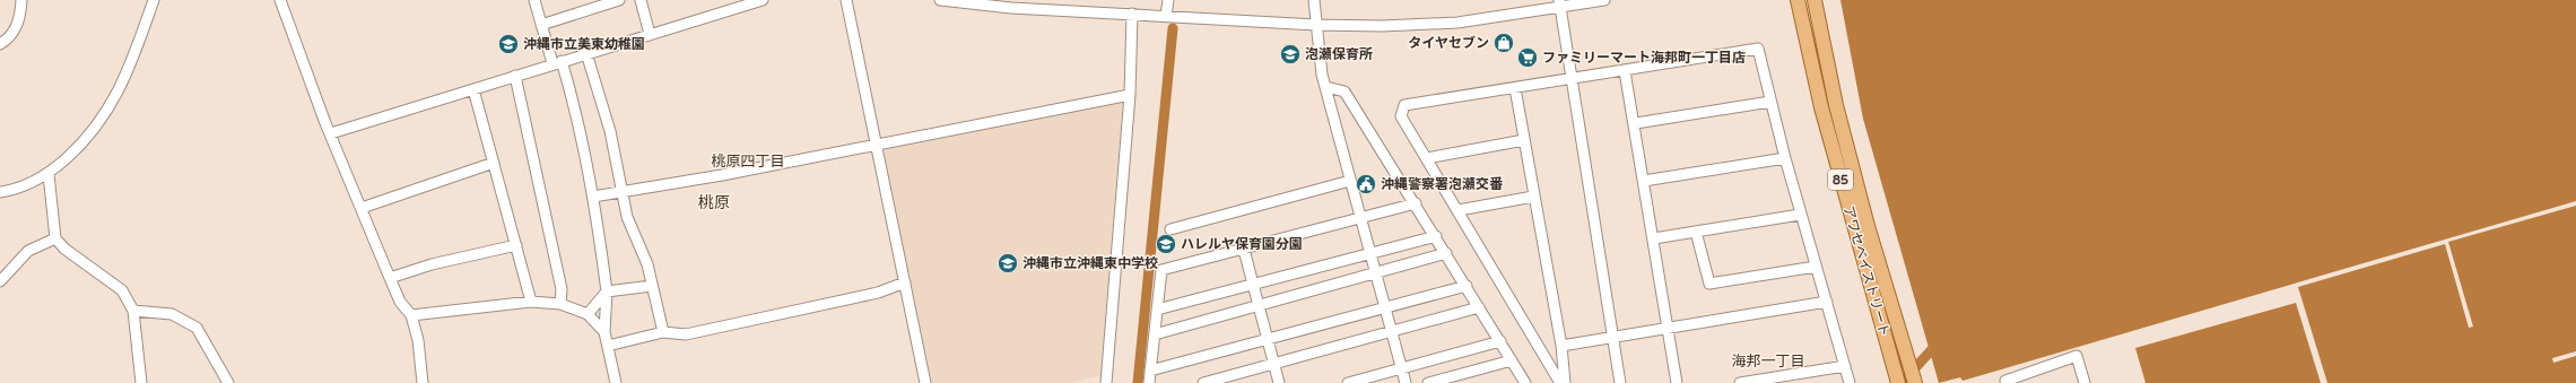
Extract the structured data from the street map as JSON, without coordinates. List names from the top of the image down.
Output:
{
  "streets": {
    "main road": ["85", "アワセベイストリート"]
  },
  "districts": ["桃原四丁目", "桃原", "海邦一丁目"],
  "places": {
    "shop": ["タイヤセブン"],
    "school or university": [
      "沖縄市立美東幼稚園",
      "泡瀬保育所",
      "ハレルヤ保育園分園",
      "沖縄市立沖縄東中学校"
    ],
    "supermarket": ["ファミリーマート海邦町一丁目店"],
    "public building": ["沖縄警察署泡瀬交番"]
  }
}
